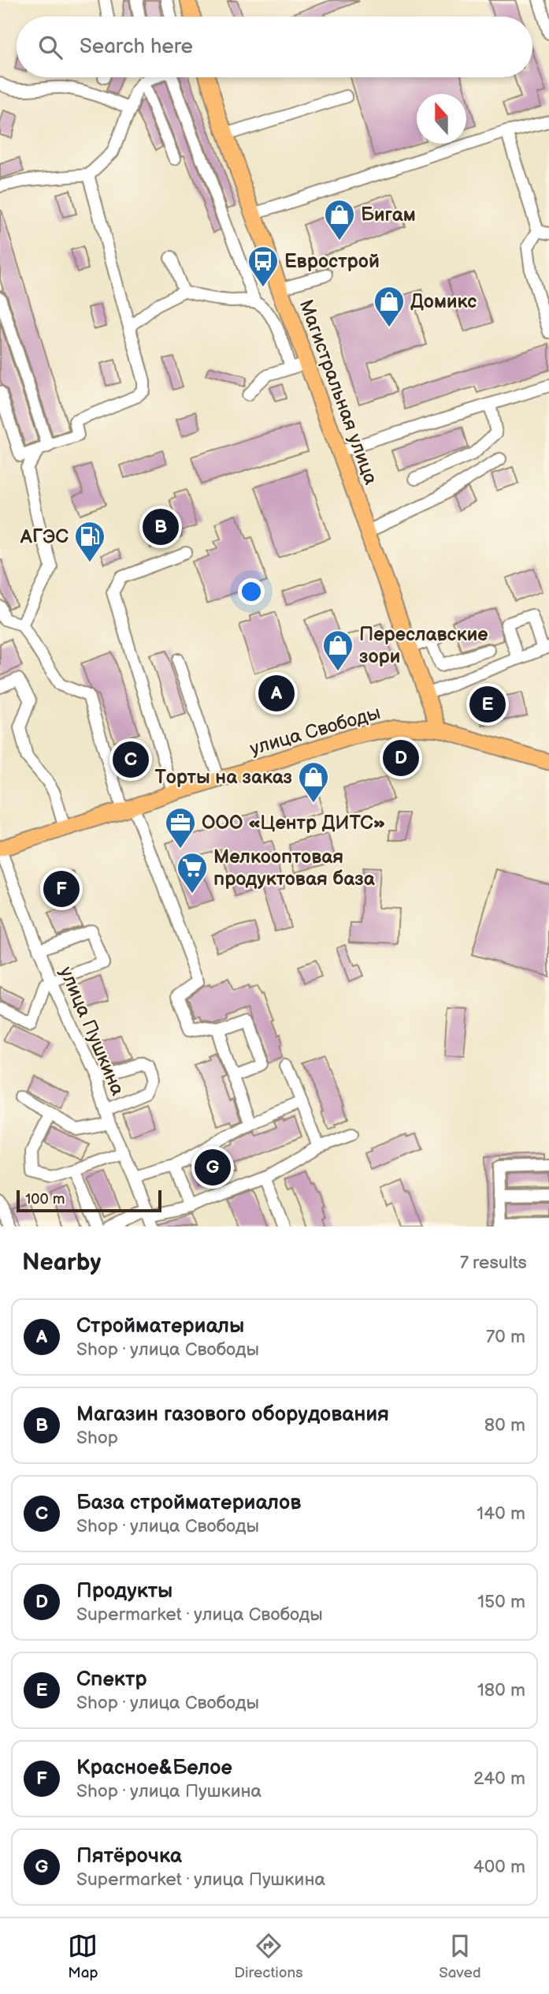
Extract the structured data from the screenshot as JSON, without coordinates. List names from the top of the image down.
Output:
{
  "streets": {
    "main road": ["Магистральная улица", "улица Свободы"],
    "street": ["улица Пушкина"]
  },
  "crossings": [
    ["Магистральная улица", "улица Свободы"],
    ["улица Свободы", "улица Пушкина"]
  ],
  "places": {
    "shop": [
      "Бигам",
      "Домикс",
      "Переславские зори",
      "Торты на заказ"
    ],
    "bus stop": ["Еврострой"],
    "fuel station": ["АГЭС"],
    "office": ["ООО «Центр ДИТС»"],
    "supermarket": ["Мелкооптовая продуктовая база"]
  },
  "scale_bar": "100 m",
  "north": "top",
  "page": {
    "search": "Search here",
    "pins": [
      "B",
      "A",
      "E",
      "D",
      "C",
      "F",
      "G"
    ],
    "scale": "100 m",
    "heading": ["Nearby", "7 results"],
    "list": [
      {
        "mark": "A",
        "name": "Стройматериалы",
        "note": "Shop · улица Свободы",
        "value": "70 m"
      },
      {
        "mark": "B",
        "name": "Магазин газового оборудования",
        "note": "Shop",
        "value": "80 m"
      },
      {
        "mark": "C",
        "name": "База стройматериалов",
        "note": "Shop · улица Свободы",
        "value": "140 m"
      },
      {
        "mark": "D",
        "name": "Продукты",
        "note": "Supermarket · улица Свободы",
        "value": "150 m"
      },
      {
        "mark": "E",
        "name": "Спектр",
        "note": "Shop · улица Свободы",
        "value": "180 m"
      },
      {
        "mark": "F",
        "name": "Красное&Белое",
        "note": "Shop · улица Пушкина",
        "value": "240 m"
      },
      {
        "mark": "G",
        "name": "Пятёрочка",
        "note": "Supermarket · улица Пушкина",
        "value": "400 m"
      }
    ],
    "nav": ["Map", "Directions", "Saved"]
  }
}
